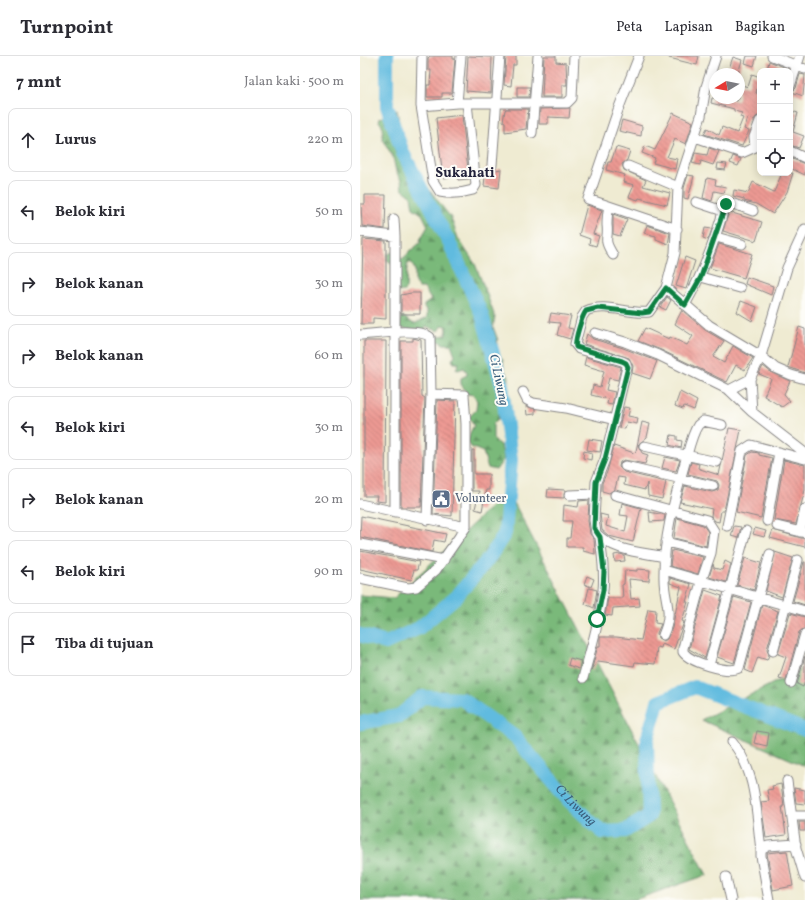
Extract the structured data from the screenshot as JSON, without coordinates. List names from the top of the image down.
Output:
{
  "districts": ["Sukahati"],
  "water": ["Ci Liwung"],
  "places": {
    "public building": ["Volunteer"]
  },
  "north": "left",
  "page": {
    "header": "Turnpoint",
    "nav": ["Peta", "Lapisan", "Bagikan"],
    "heading": ["7 mnt", "Jalan kaki · 500 m"],
    "map_buttons": ["+", "−"],
    "list": [
      ["Lurus", "220 m"],
      ["Belok kiri", "50 m"],
      ["Belok kanan", "30 m"],
      ["Belok kanan", "60 m"],
      ["Belok kiri", "30 m"],
      ["Belok kanan", "20 m"],
      ["Belok kiri", "90 m"],
      "Tiba di tujuan"
    ]
  }
}
